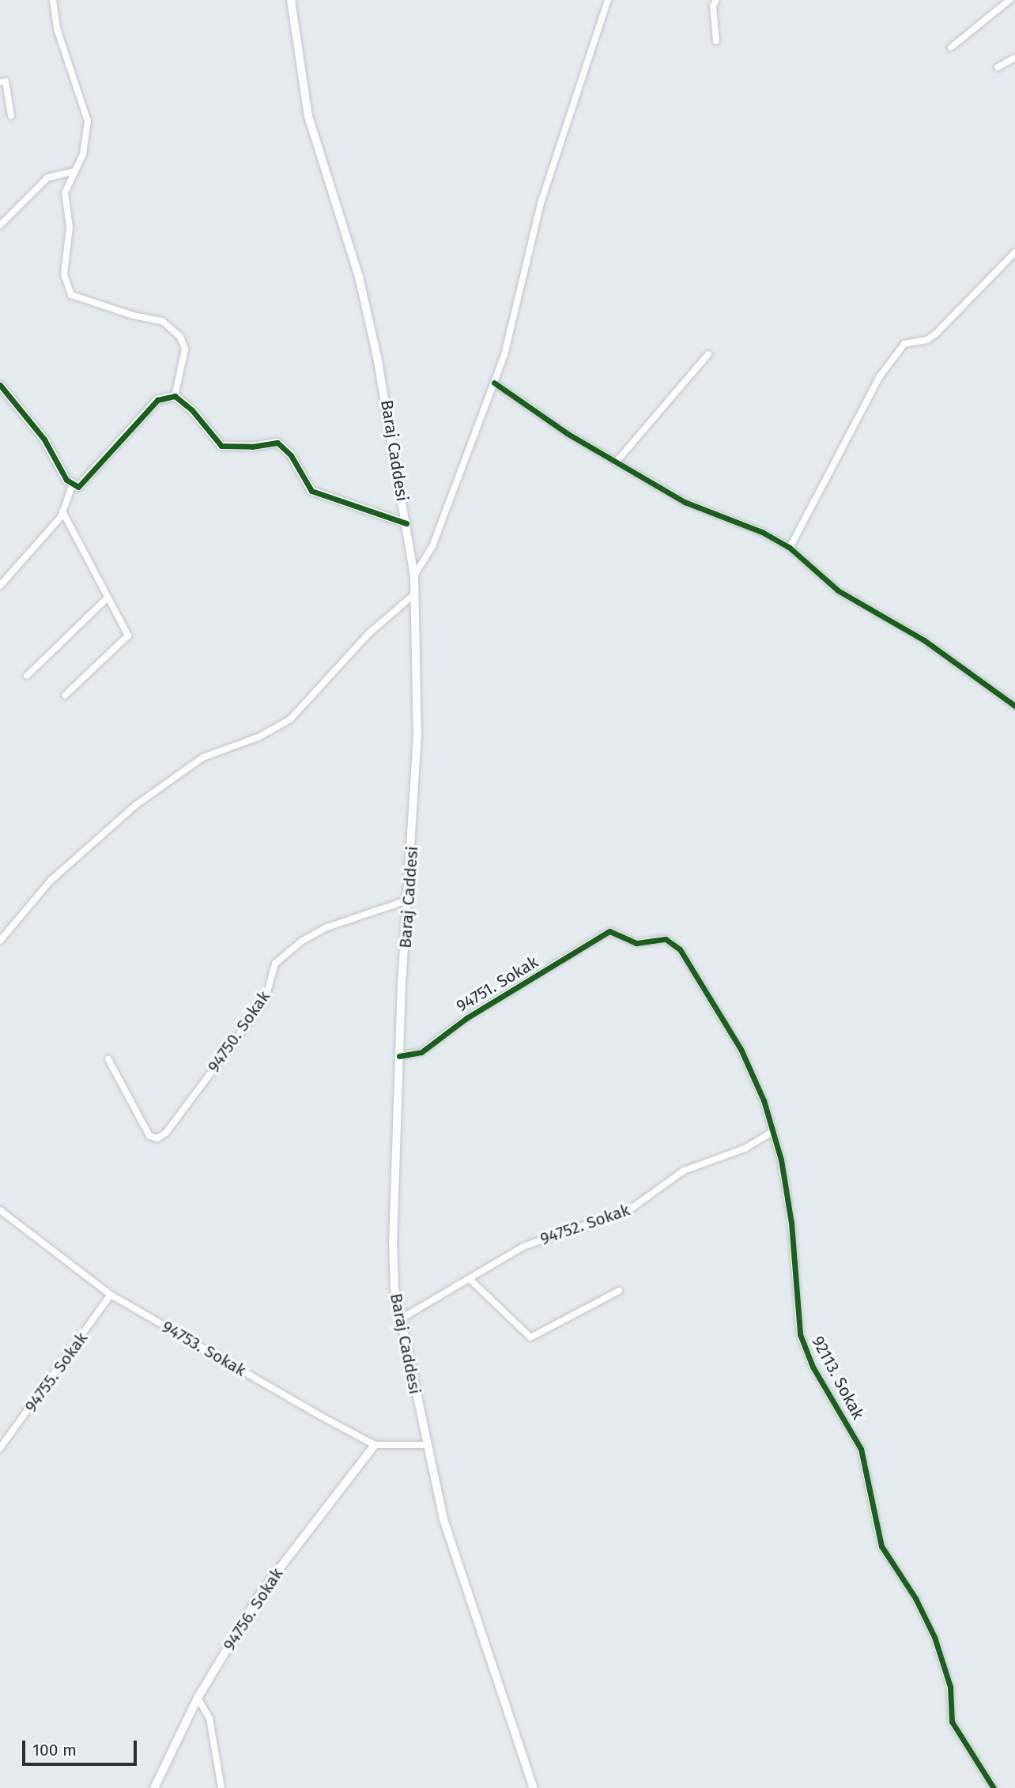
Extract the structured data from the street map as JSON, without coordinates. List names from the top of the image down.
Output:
{
  "streets": {
    "main road": ["Baraj Caddesi"],
    "street": [
      "94751. Sokak",
      "94750. Sokak",
      "94752. Sokak",
      "94753. Sokak",
      "94755. Sokak",
      "92113. Sokak",
      "94756. Sokak"
    ]
  },
  "crossings": [
    ["Baraj Caddesi", "94751. Sokak"],
    ["Baraj Caddesi", "94750. Sokak"],
    ["Baraj Caddesi", "94752. Sokak"],
    ["Baraj Caddesi", "94753. Sokak"],
    ["94751. Sokak", "92113. Sokak"],
    ["94752. Sokak", "92113. Sokak"],
    ["94753. Sokak", "94755. Sokak"],
    ["94753. Sokak", "94756. Sokak"]
  ],
  "scale_bar": "100 m"
}
